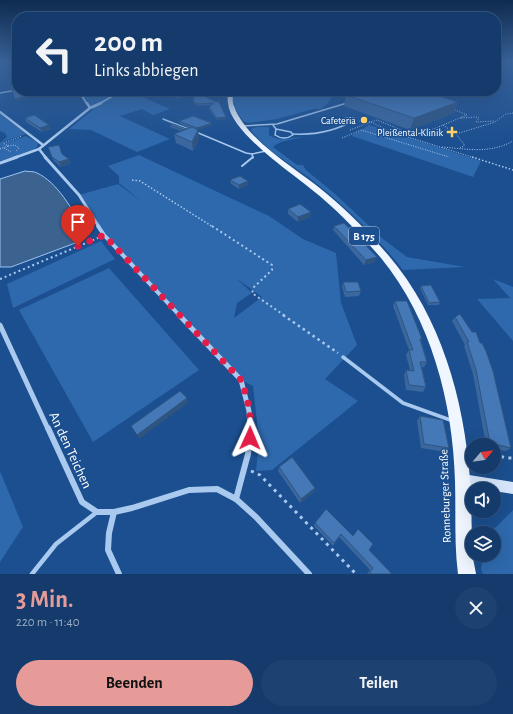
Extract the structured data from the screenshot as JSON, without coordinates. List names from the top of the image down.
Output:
{
  "streets": {
    "main road": ["B 175", "Ronneburger Straße"],
    "street": ["An den Teichen"]
  },
  "places": {
    "other": ["Cafeteria"],
    "health": ["Pleißental-Klinik"]
  },
  "north": "top right",
  "page": {
    "turn": ["200 m", "Links abbiegen"],
    "heading": ["3 Min.", "220 m · 11:40"],
    "buttons": ["Beenden", "Teilen"]
  }
}
